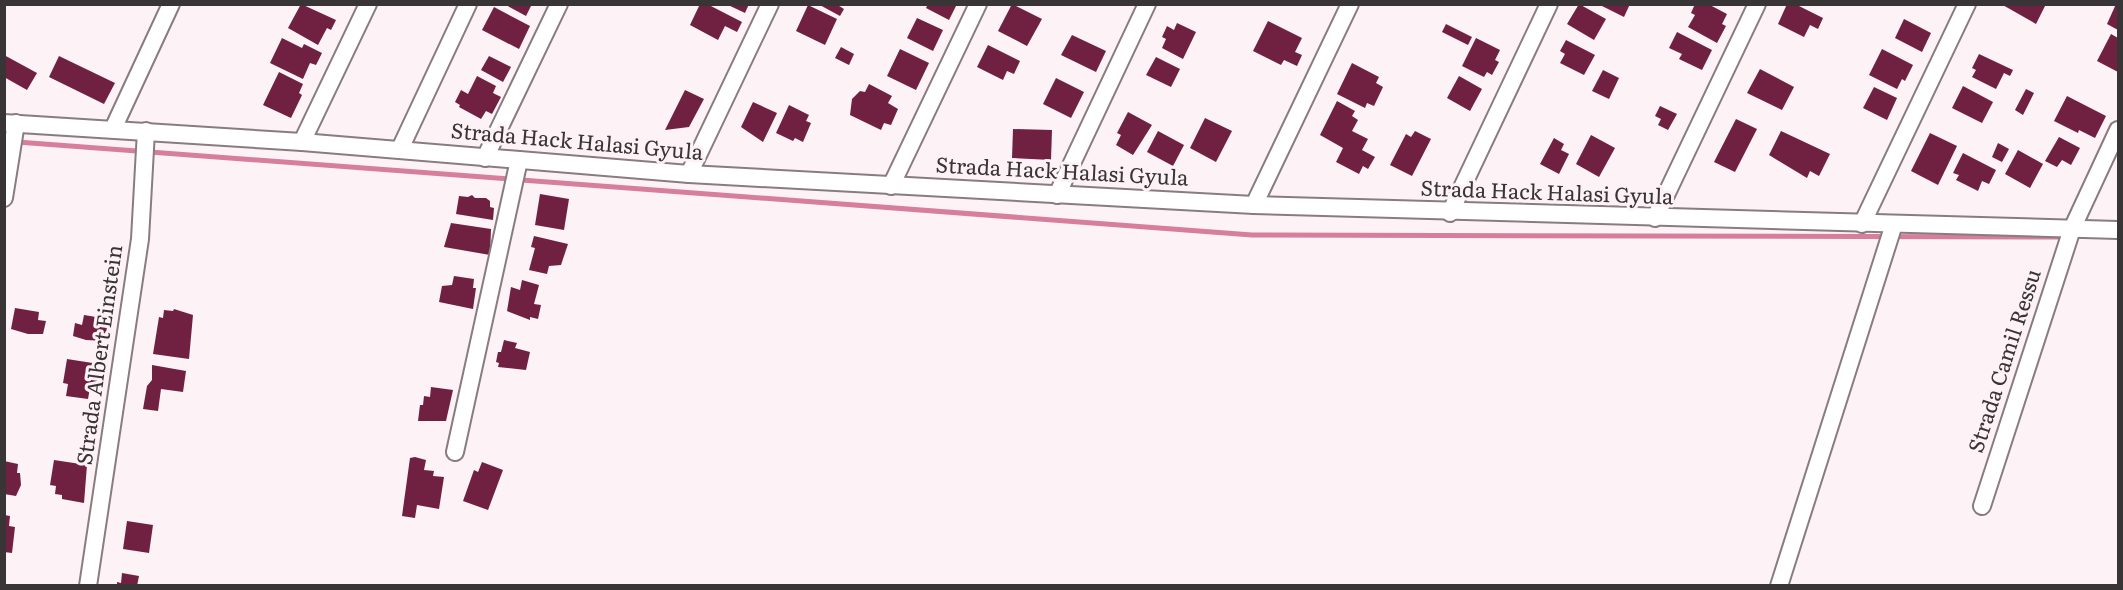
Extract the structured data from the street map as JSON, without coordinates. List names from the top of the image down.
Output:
{
  "streets": {
    "street": ["Strada Hack Halasi Gyula", "Strada Albert Einstein", "Strada Camil Ressu"]
  },
  "crossings": [
    ["Strada Hack Halasi Gyula", "Strada Albert Einstein"],
    ["Strada Hack Halasi Gyula", "Strada Camil Ressu"]
  ]
}
